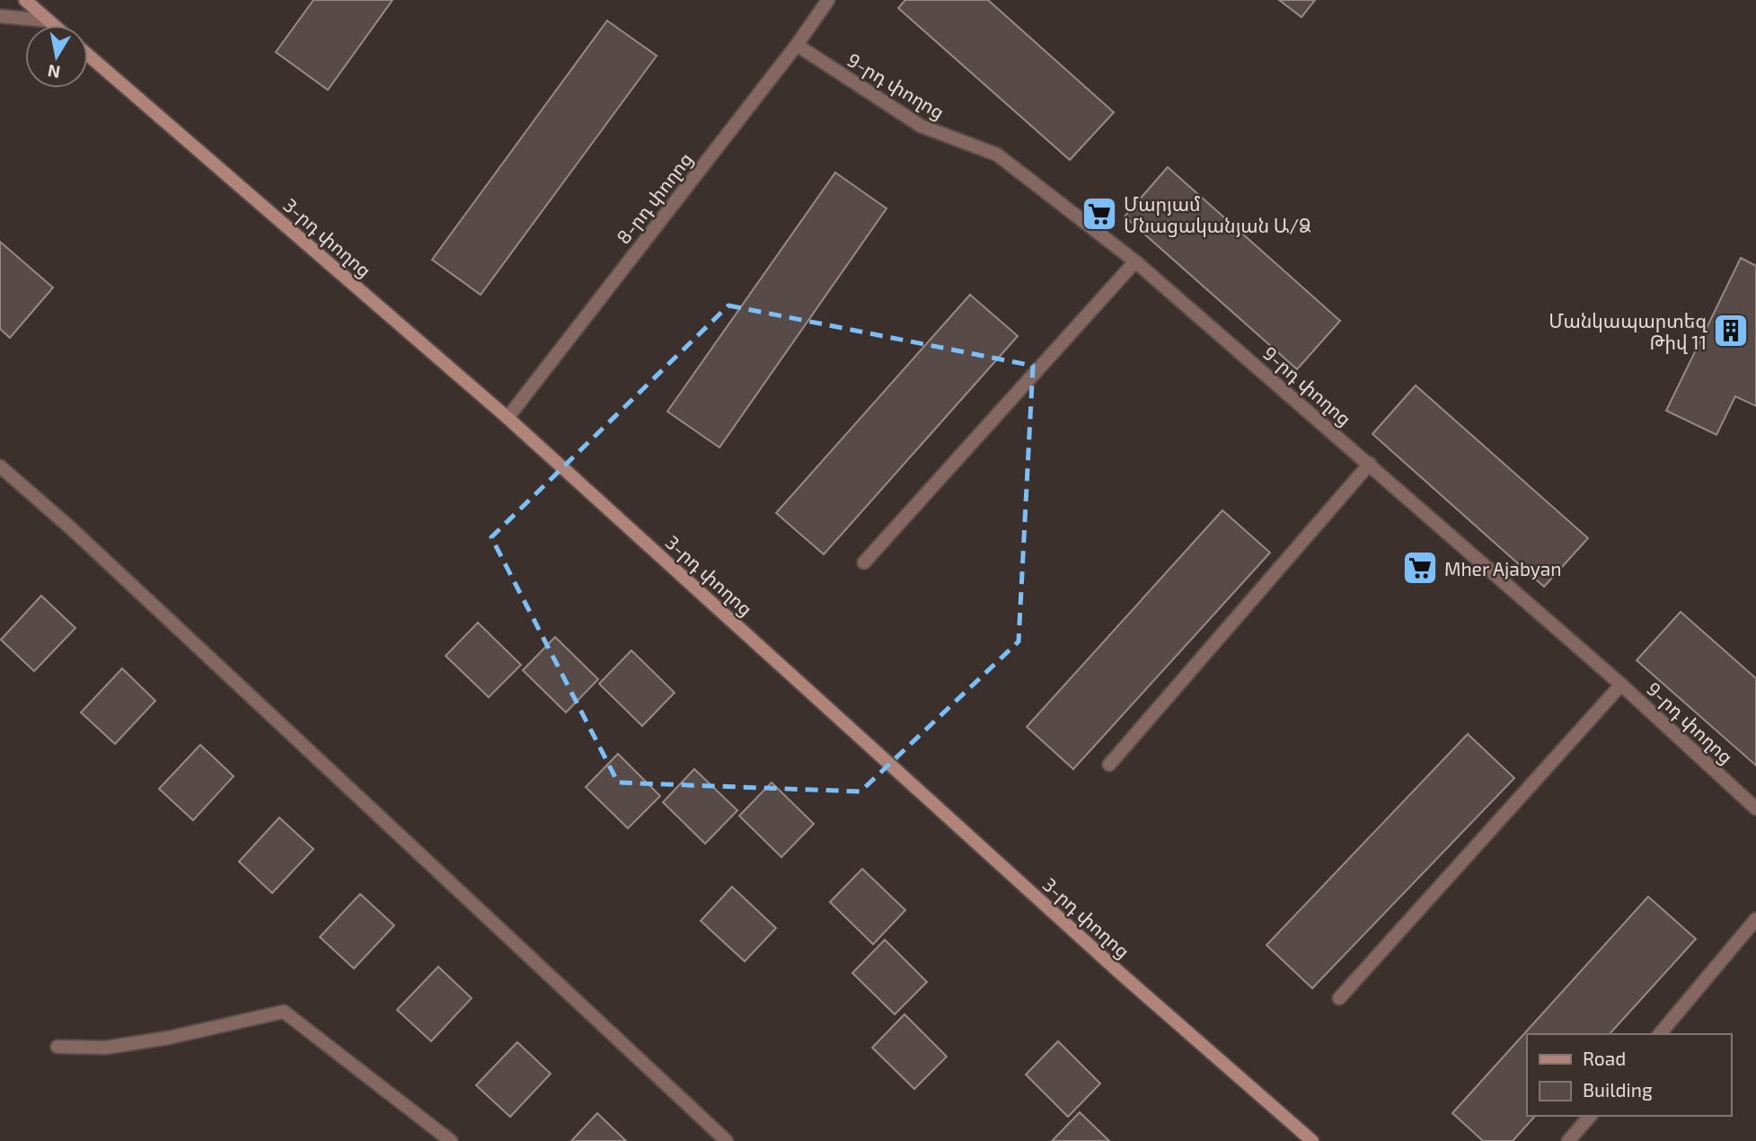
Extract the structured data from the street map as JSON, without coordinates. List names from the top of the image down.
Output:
{
  "streets": {
    "street": ["9-րդ փողոց", "8-րդ փողոց", "3-րդ փողոց"]
  },
  "crossings": [
    ["9-րդ փողոց", "8-րդ փողոց"],
    ["8-րդ փողոց", "3-րդ փողոց"]
  ],
  "places": {
    "supermarket": ["Մարյամ Մնացականյան Ա/Ձ", "Mher Ajabyan"],
    "building": ["Մանկապարտեզ Թիվ 11"]
  },
  "legend": ["Road", "Building"],
  "north": "bottom"
}
